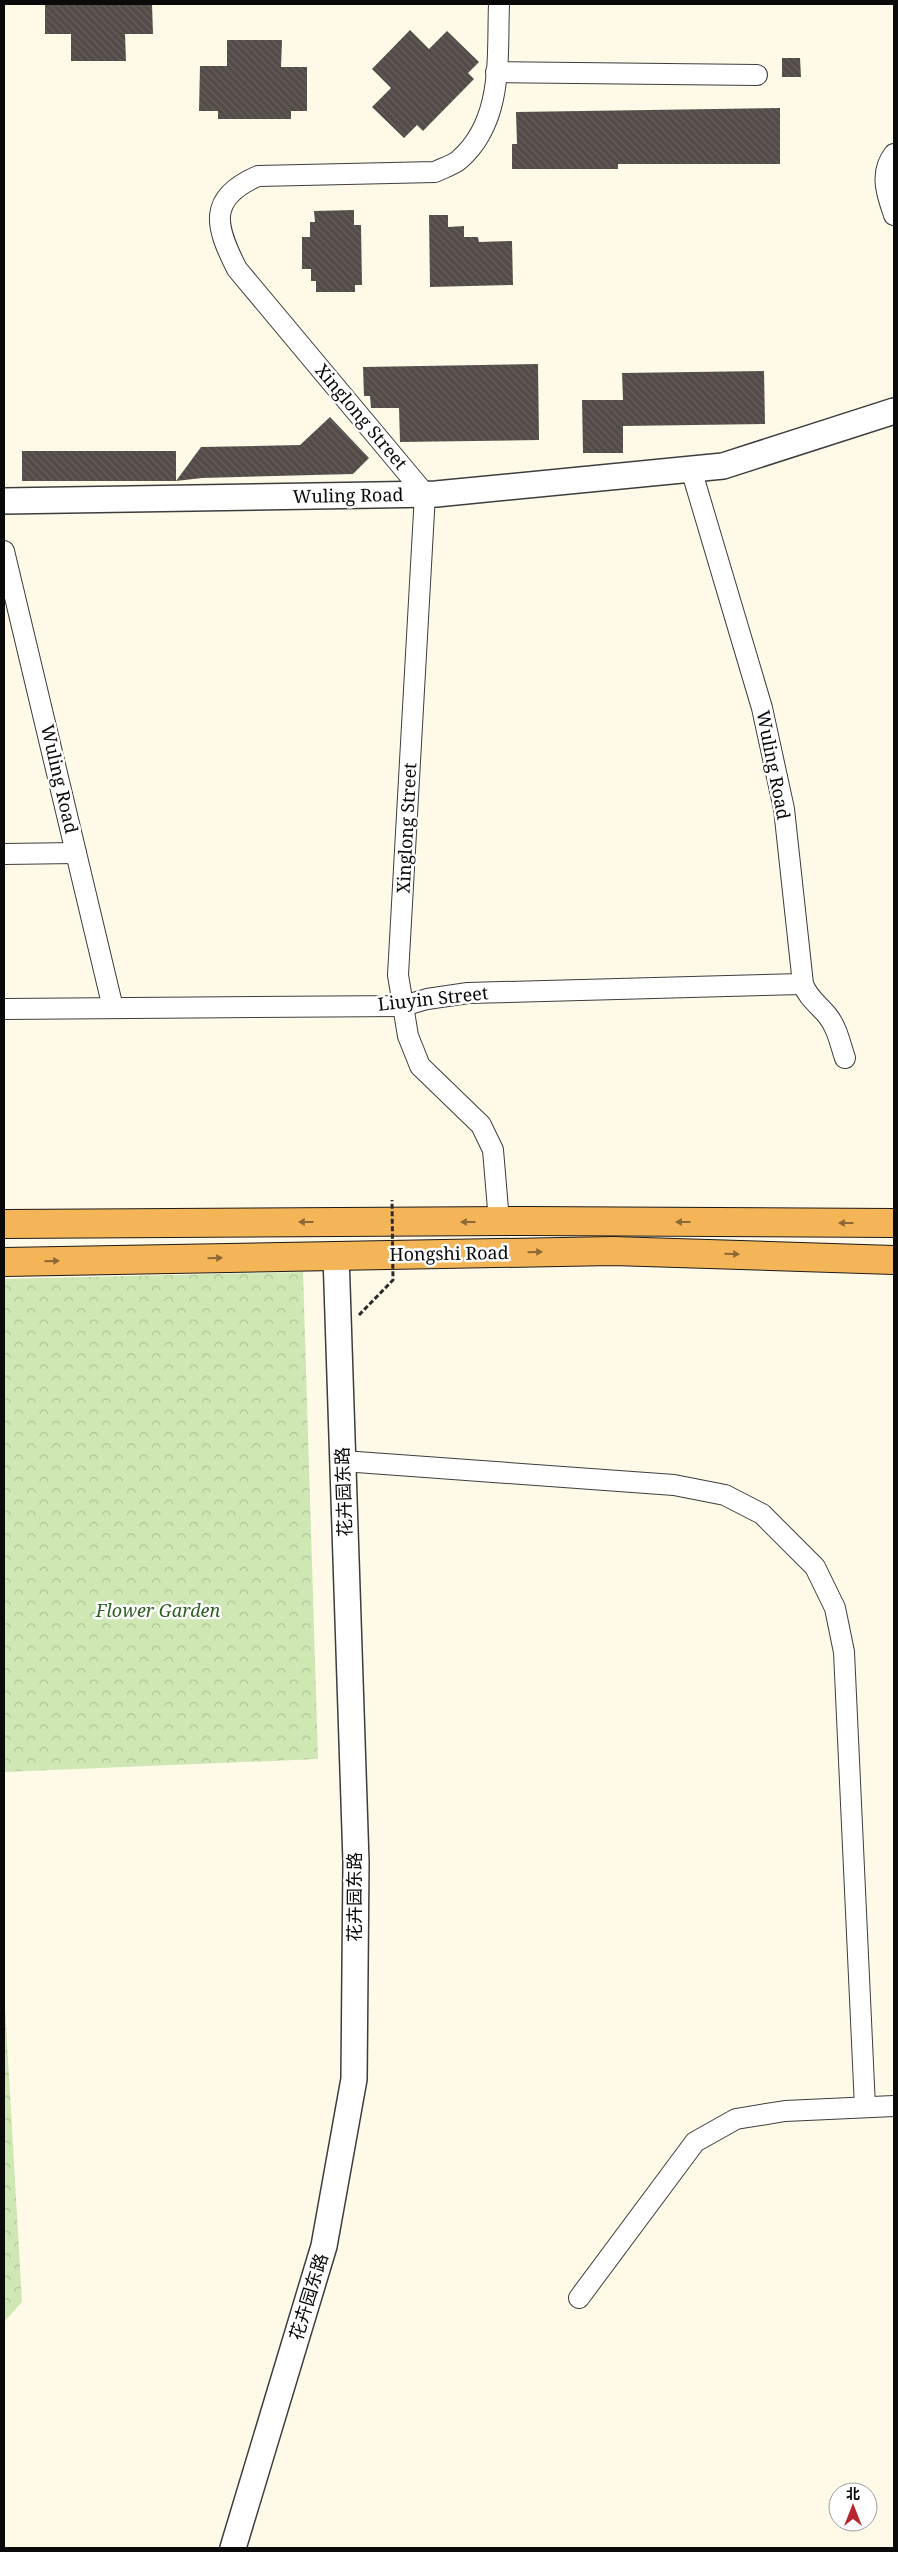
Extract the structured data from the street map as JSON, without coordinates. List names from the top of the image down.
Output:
{
  "streets": {
    "highway": ["Hongshi Road"],
    "street": [
      "Xinglong Street",
      "Wuling Road",
      "Liuyin Street",
      "花卉园东路"
    ]
  },
  "crossings": [
    ["Xinglong Street", "Wuling Road"],
    ["Xinglong Street", "Liuyin Street"],
    ["Xinglong Street", "Hongshi Road"],
    ["Wuling Road", "Liuyin Street"],
    ["Hongshi Road", "花卉园东路"]
  ],
  "parks": ["Flower Garden"],
  "north": "top"
}
